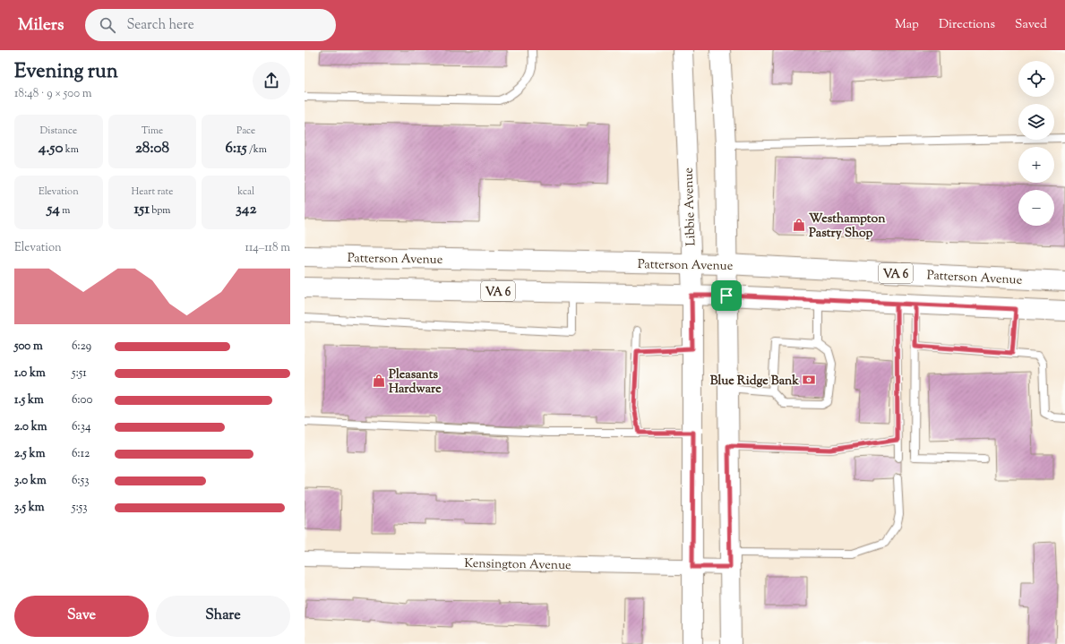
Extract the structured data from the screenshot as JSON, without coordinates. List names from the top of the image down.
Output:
{
  "streets": {
    "main road": ["Libbie Avenue", "Patterson Avenue", "VA 6"],
    "street": ["Kensington Avenue"]
  },
  "crossings": [
    ["Libbie Avenue", "Patterson Avenue"],
    ["Libbie Avenue", "VA 6"],
    ["Libbie Avenue", "Kensington Avenue"]
  ],
  "places": {
    "shop": ["Westhampton Pastry Shop", "Pleasants Hardware"],
    "bank": ["Blue Ridge Bank"]
  },
  "page": {
    "header": "Milers",
    "search": "Search here",
    "nav": ["Map", "Directions", "Saved"],
    "heading": ["Evening run", "18:48 · 9 × 500 m"],
    "map_buttons": ["+", "−"],
    "stats": [
      ["Distance", "4.50 km"],
      ["Time", "28:08"],
      ["Pace", "6:15 /km"],
      ["Elevation", "54 m"],
      ["Heart rate", "151 bpm"],
      ["kcal", "342"]
    ],
    "chart": ["Elevation", "114–118 m"],
    "list": [
      {
        "name": "500 m",
        "note": "6:29"
      },
      {
        "name": "1.0 km",
        "note": "5:51"
      },
      {
        "name": "1.5 km",
        "note": "6:00"
      },
      {
        "name": "2.0 km",
        "note": "6:34"
      },
      {
        "name": "2.5 km",
        "note": "6:12"
      },
      {
        "name": "3.0 km",
        "note": "6:53"
      },
      {
        "name": "3.5 km",
        "note": "5:53"
      }
    ],
    "buttons": ["Save", "Share"]
  }
}
